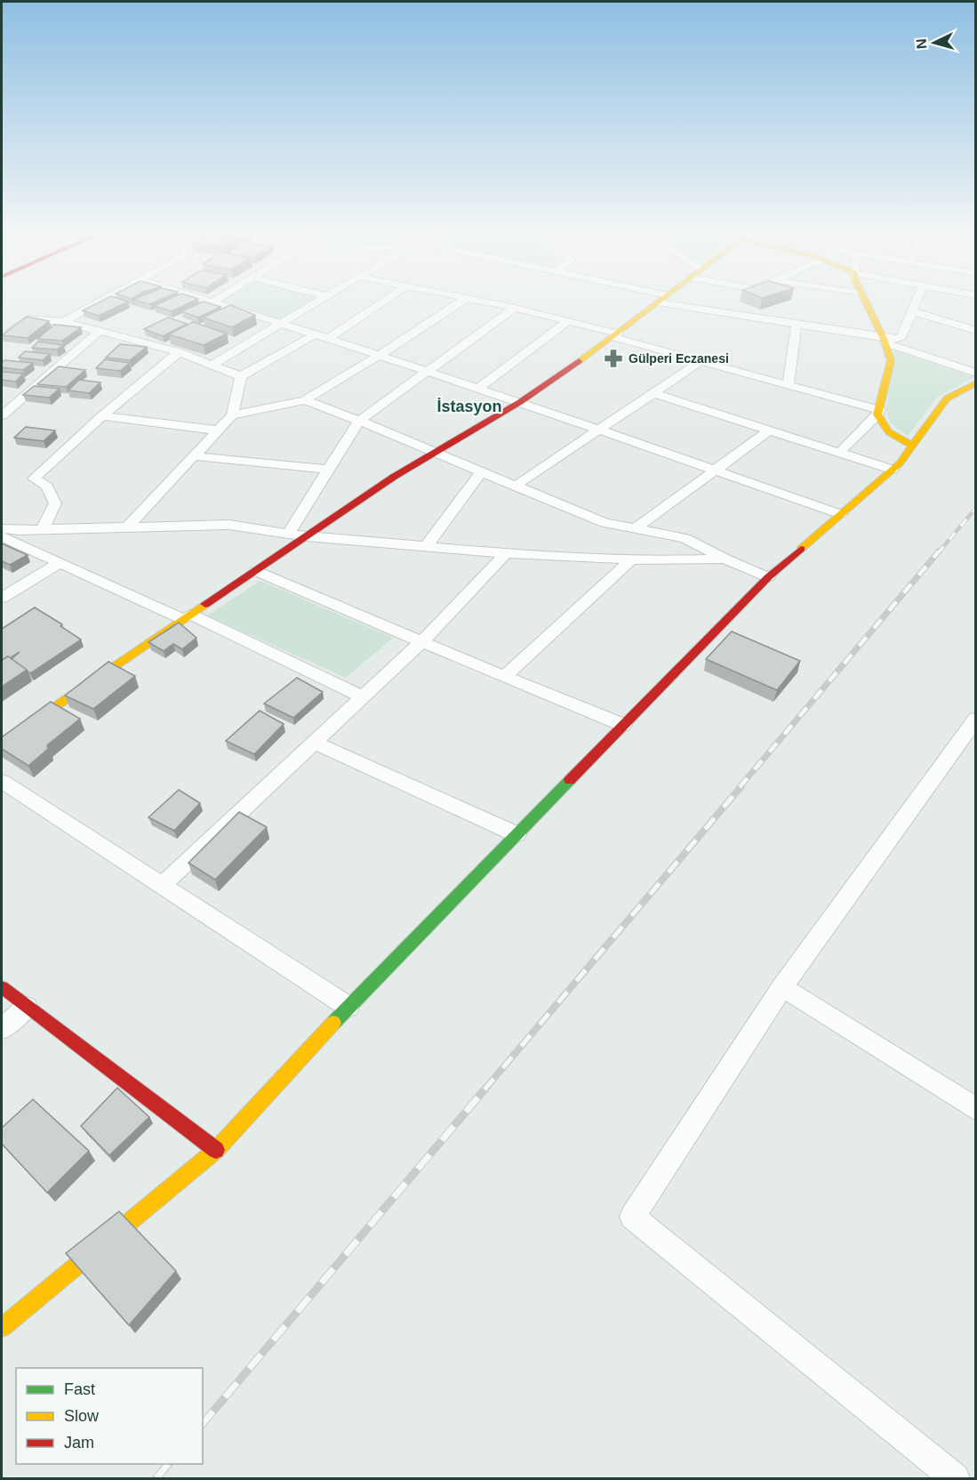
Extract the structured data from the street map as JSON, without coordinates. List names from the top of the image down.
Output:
{
  "districts": ["İstasyon"],
  "places": {
    "pharmacy": ["Gülperi Eczanesi"]
  },
  "legend": ["Fast", "Slow", "Jam"],
  "north": "left"
}
